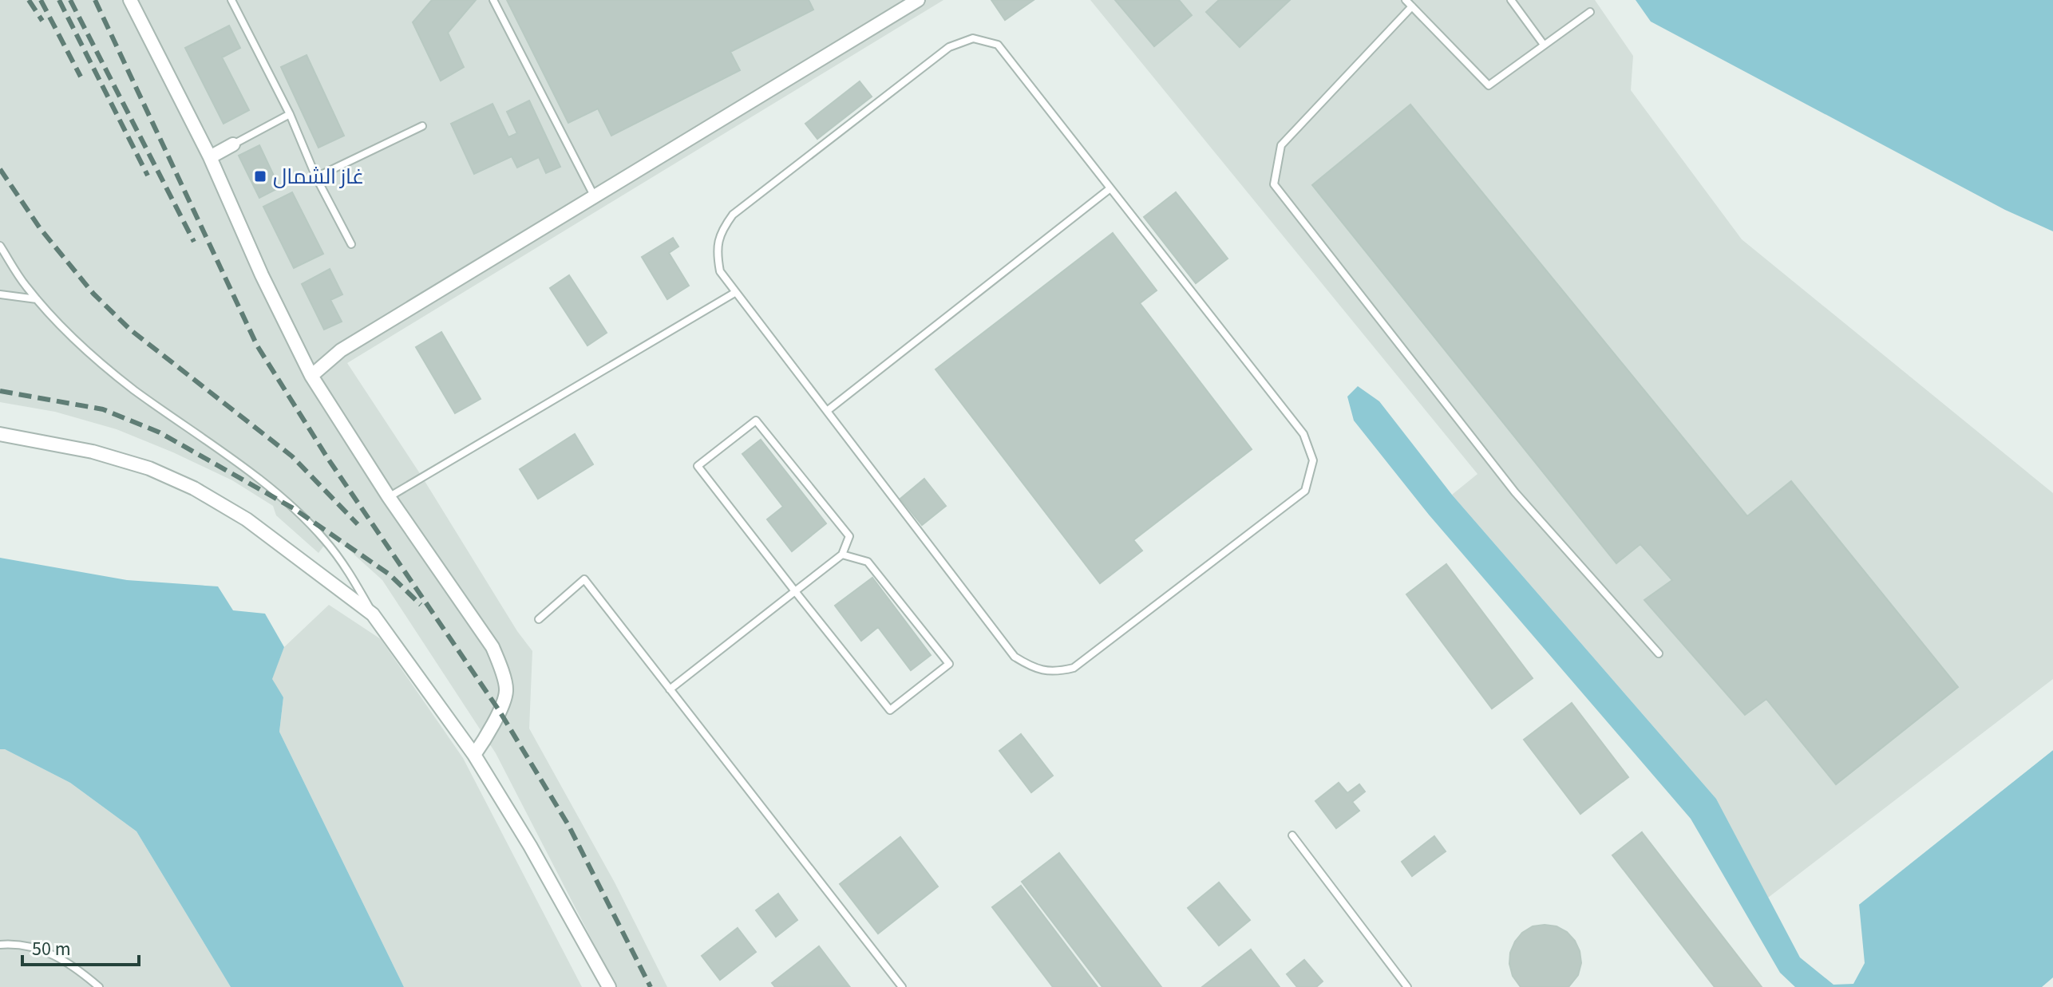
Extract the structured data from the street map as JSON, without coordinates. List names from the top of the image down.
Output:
{
  "places": {
    "transit": ["غاز الشمال"]
  },
  "scale_bar": "50 m"
}
